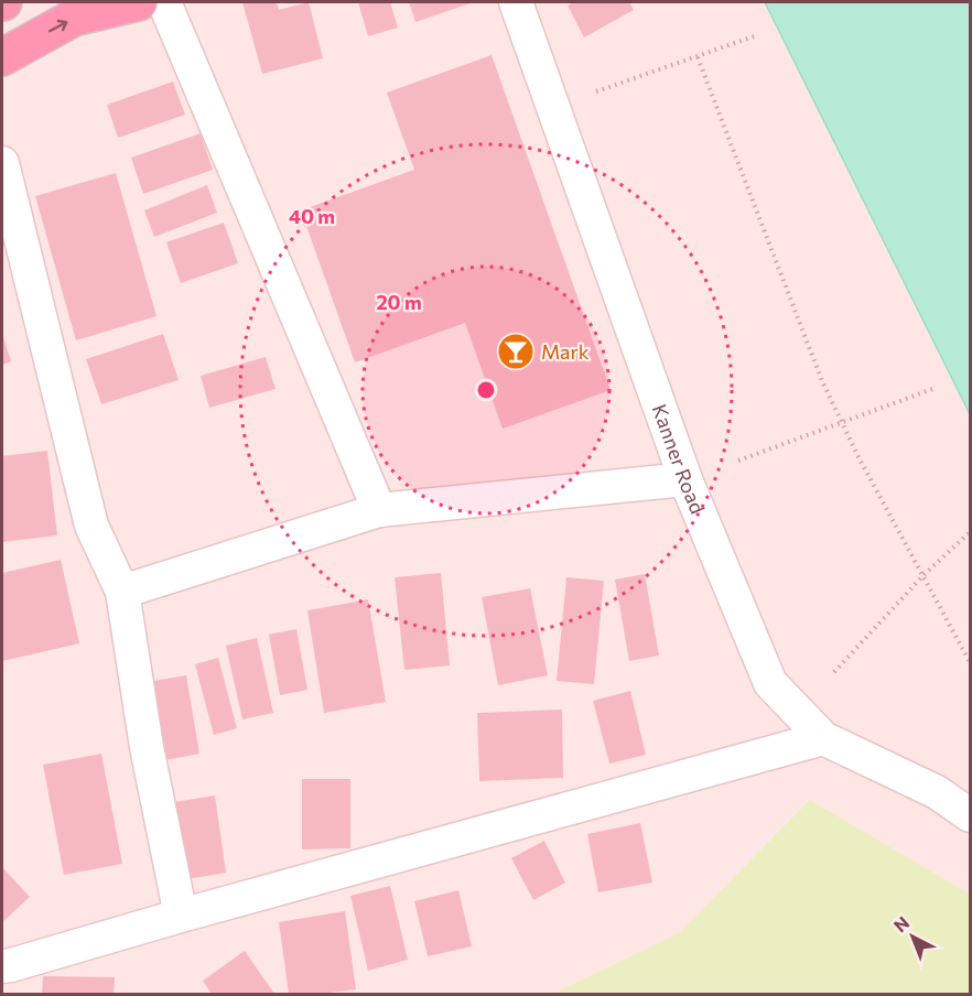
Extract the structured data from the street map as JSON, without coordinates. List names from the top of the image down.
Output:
{
  "streets": {
    "street": ["Kanner Road"]
  },
  "places": {
    "bar": ["Mark"]
  },
  "north": "top left",
  "rings": ["40 m", "20 m"]
}
